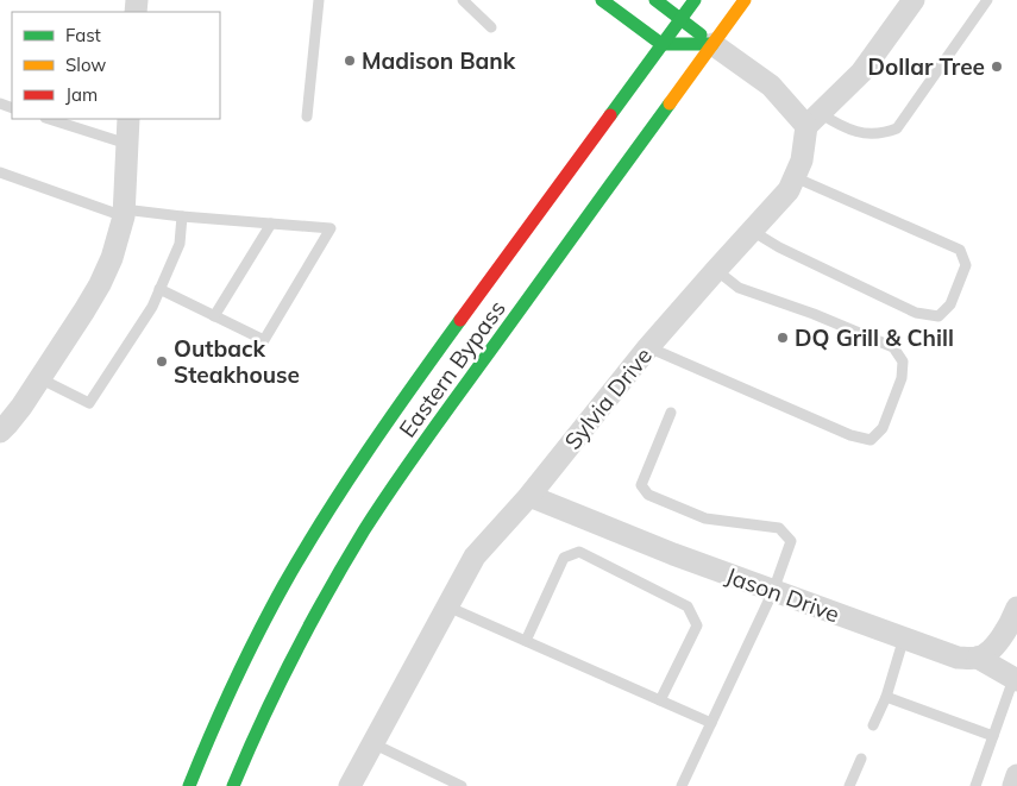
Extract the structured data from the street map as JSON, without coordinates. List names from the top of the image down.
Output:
{
  "streets": {
    "main road": ["Eastern Bypass"],
    "street": ["Sylvia Drive", "Jason Drive"]
  },
  "crossings": [
    ["Sylvia Drive", "Jason Drive"]
  ],
  "places": [
    "Madison Bank",
    "Dollar Tree",
    "DQ Grill & Chill",
    "Outback Steakhouse"
  ],
  "legend": ["Fast", "Slow", "Jam"]
}
